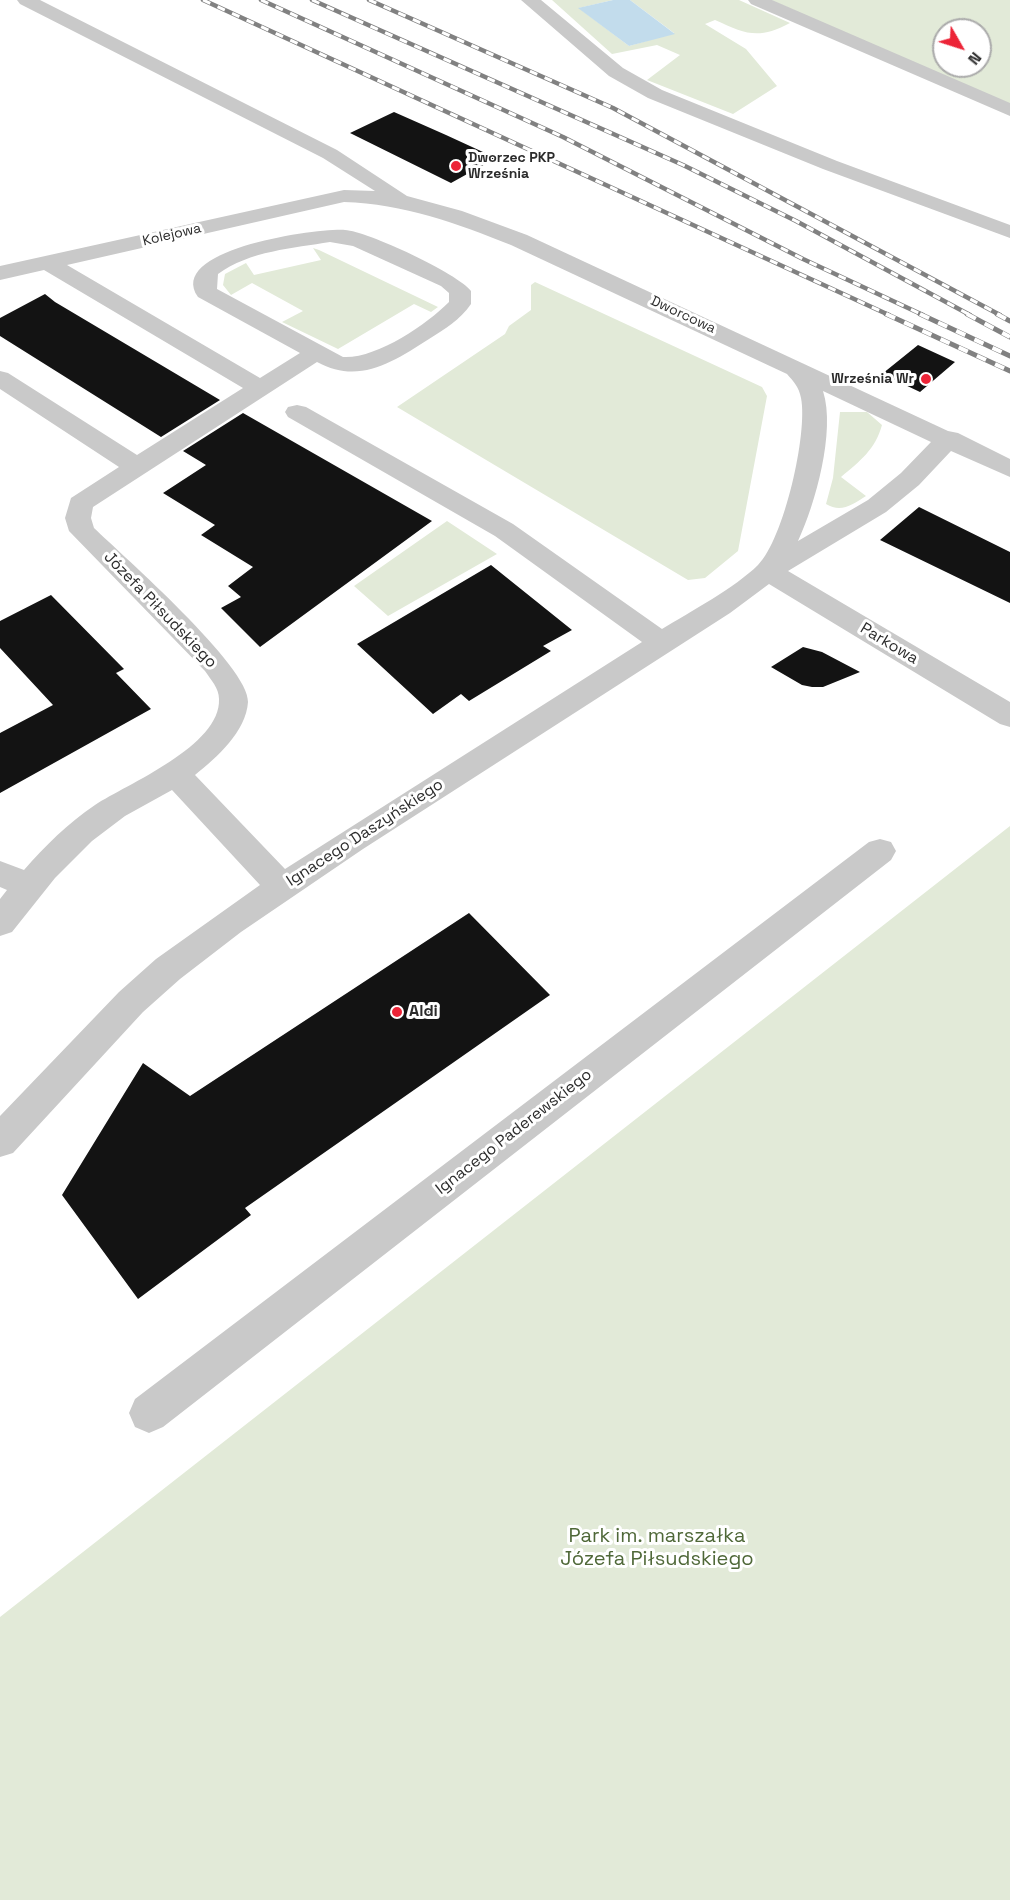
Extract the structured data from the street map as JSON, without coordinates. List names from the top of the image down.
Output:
{
  "streets": {
    "street": [
      "Kolejowa",
      "Dworcowa",
      "Józefa Piłsudskiego",
      "Parkowa",
      "Ignacego Daszyńskiego",
      "Ignacego Paderewskiego"
    ]
  },
  "crossings": [
    ["Kolejowa", "Dworcowa"],
    ["Dworcowa", "Ignacego Daszyńskiego"],
    ["Parkowa", "Ignacego Daszyńskiego"]
  ],
  "parks": ["Park im. marszałka Józefa Piłsudskiego"],
  "places": ["Dworzec PKP Września", "Września Wr", "Aldi"],
  "north": "bottom right"
}
